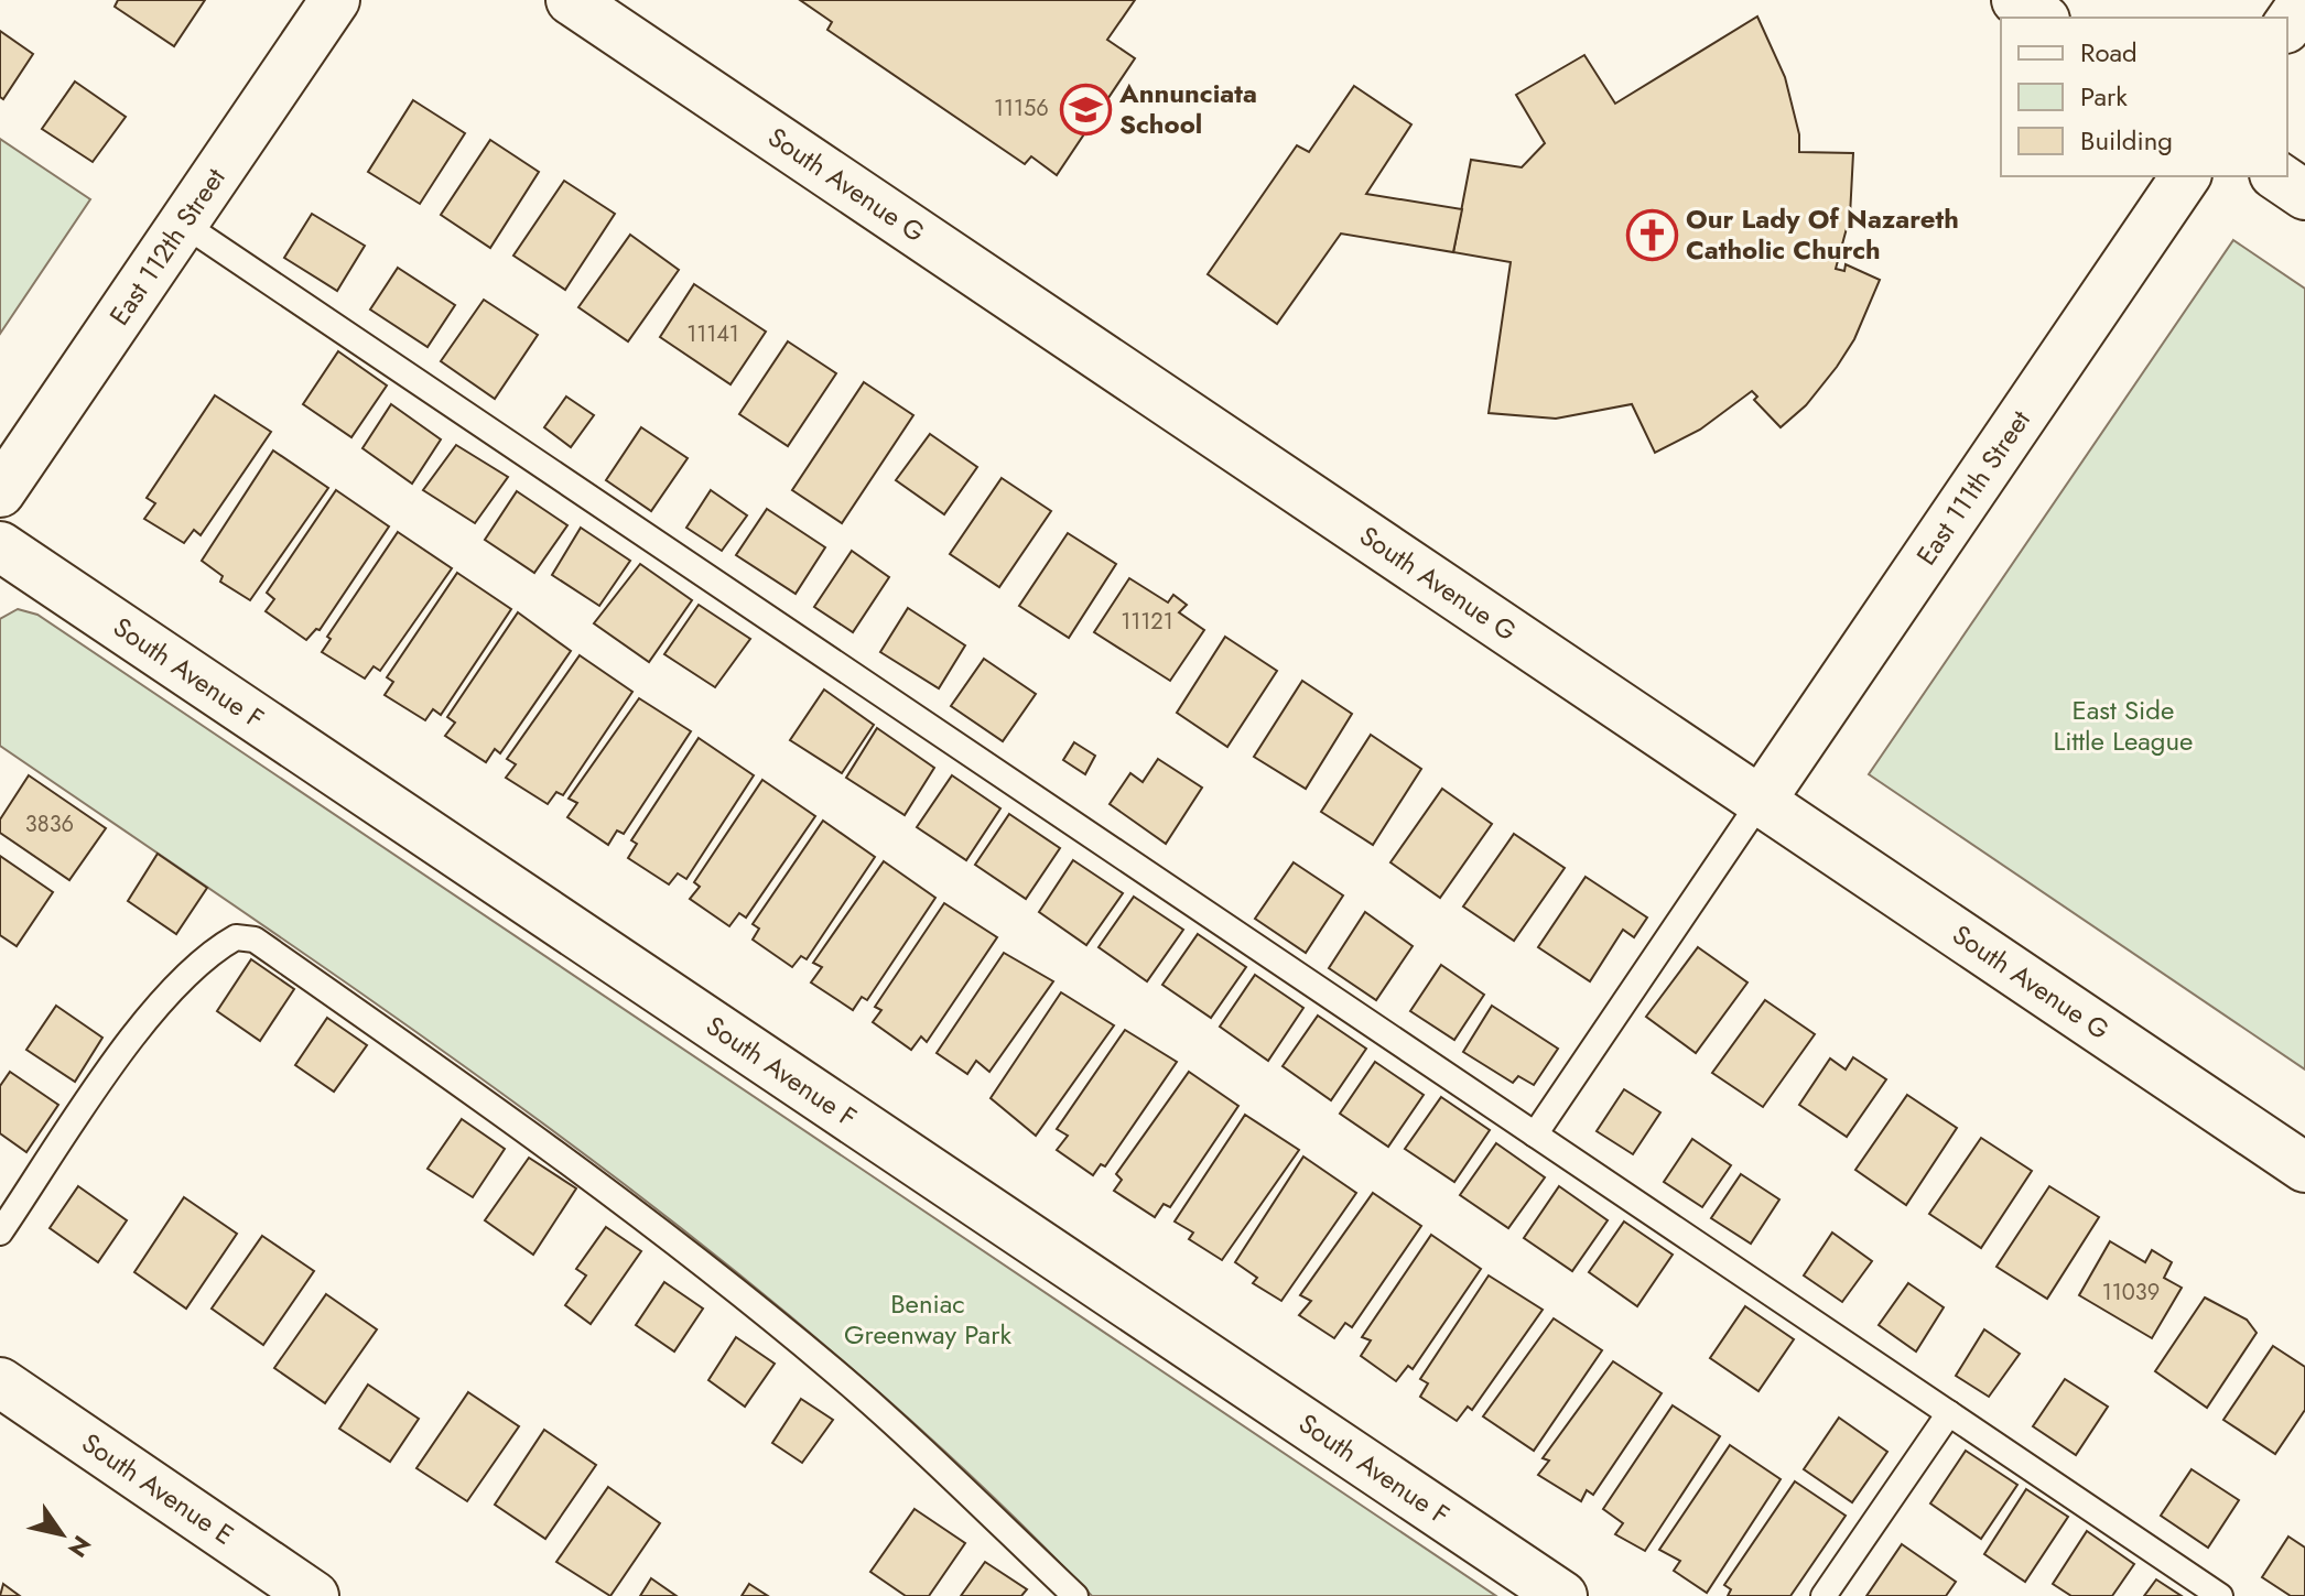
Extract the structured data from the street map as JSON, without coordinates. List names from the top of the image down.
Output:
{
  "streets": {
    "street": [
      "South Avenue G",
      "East 112th Street",
      "East 111th Street",
      "South Avenue F",
      "South Avenue E"
    ]
  },
  "crossings": [
    ["South Avenue G", "East 111th Street"]
  ],
  "parks": ["East Side Little League", "Beniac Greenway Park"],
  "places": {
    "school or university": ["Annunciata School"],
    "church": ["Our Lady Of Nazareth Catholic Church"]
  },
  "house_numbers": [
    "11156",
    "11141",
    "11121",
    "3836",
    "11039"
  ],
  "legend": ["Road", "Park", "Building"],
  "north": "bottom right"
}
